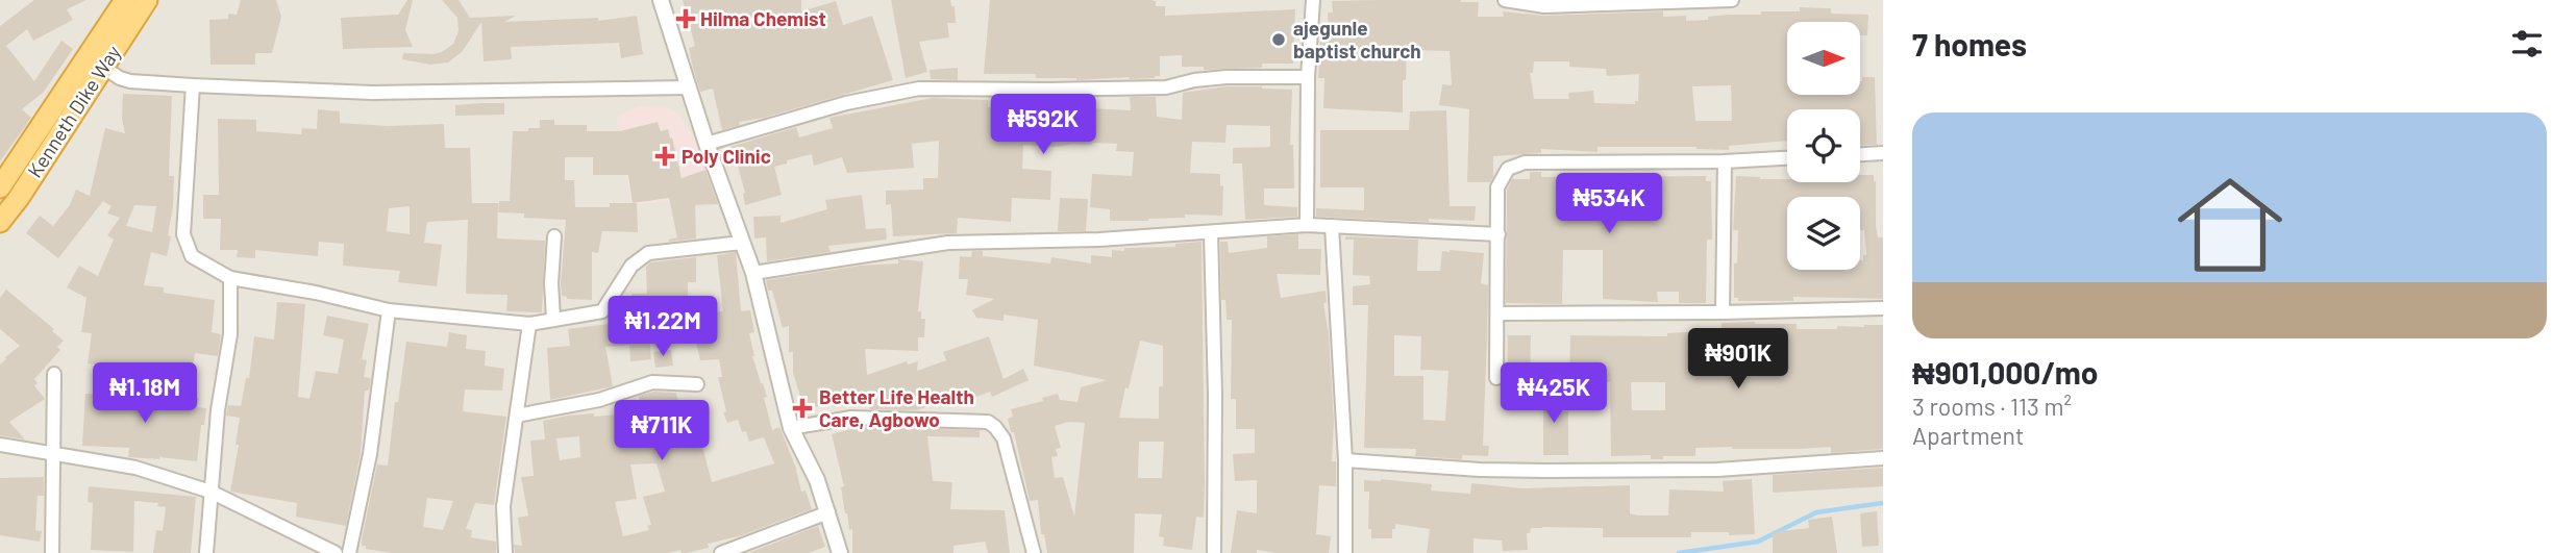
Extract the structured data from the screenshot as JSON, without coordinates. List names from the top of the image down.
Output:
{
  "streets": {
    "highway": ["Kenneth Dike Way"]
  },
  "places": {
    "health": ["Hilma Chemist", "Poly Clinic", "Better Life Health Care, Agbowo"],
    "other": ["ajegunle baptist church"]
  },
  "north": "right",
  "page": {
    "heading": "7 homes",
    "list": [
      {
        "name": "₦901,000/mo",
        "note": "3 rooms · 113 m² · Apartment"
      }
    ],
    "price": [
      "₦592K",
      "₦534K",
      "₦1.22M",
      "₦901K",
      "₦1.18M",
      "₦425K",
      "₦711K"
    ]
  }
}
